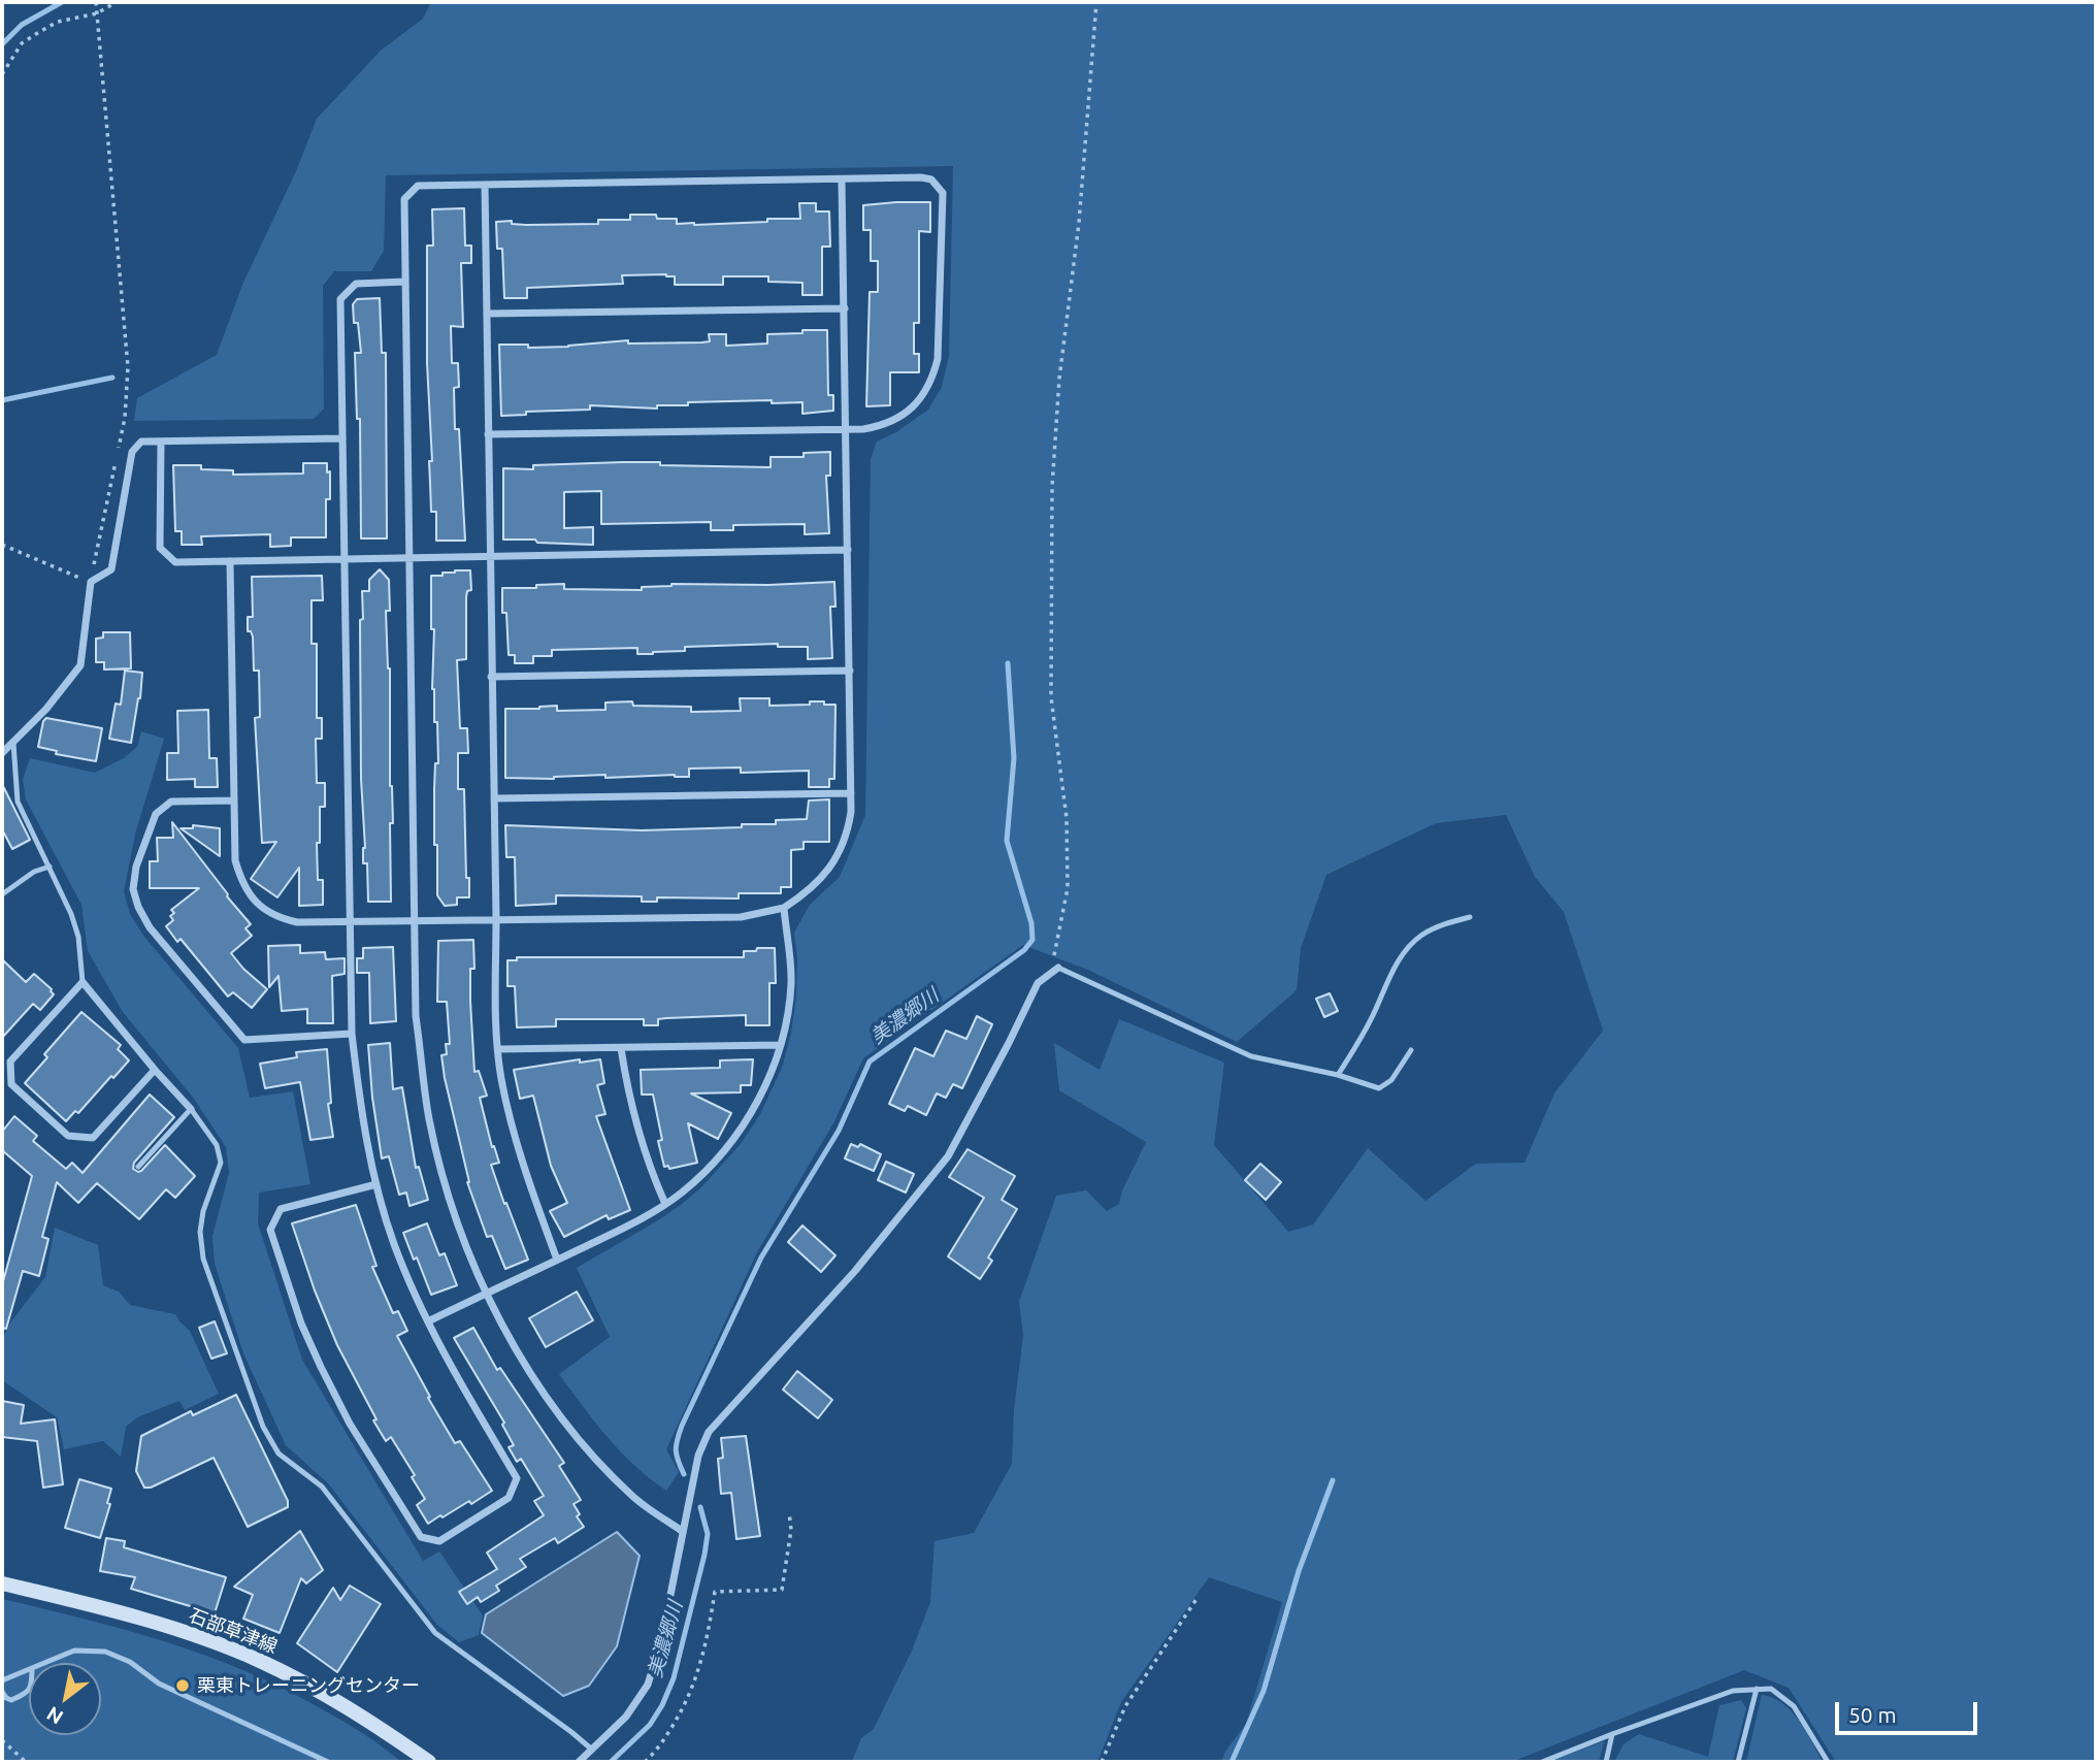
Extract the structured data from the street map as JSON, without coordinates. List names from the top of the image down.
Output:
{
  "streets": {
    "main road": ["石部草津線"]
  },
  "water": ["美濃郷川"],
  "places": ["栗東トレーニングセンター"],
  "scale_bar": "50 m",
  "north": "bottom left"
}
